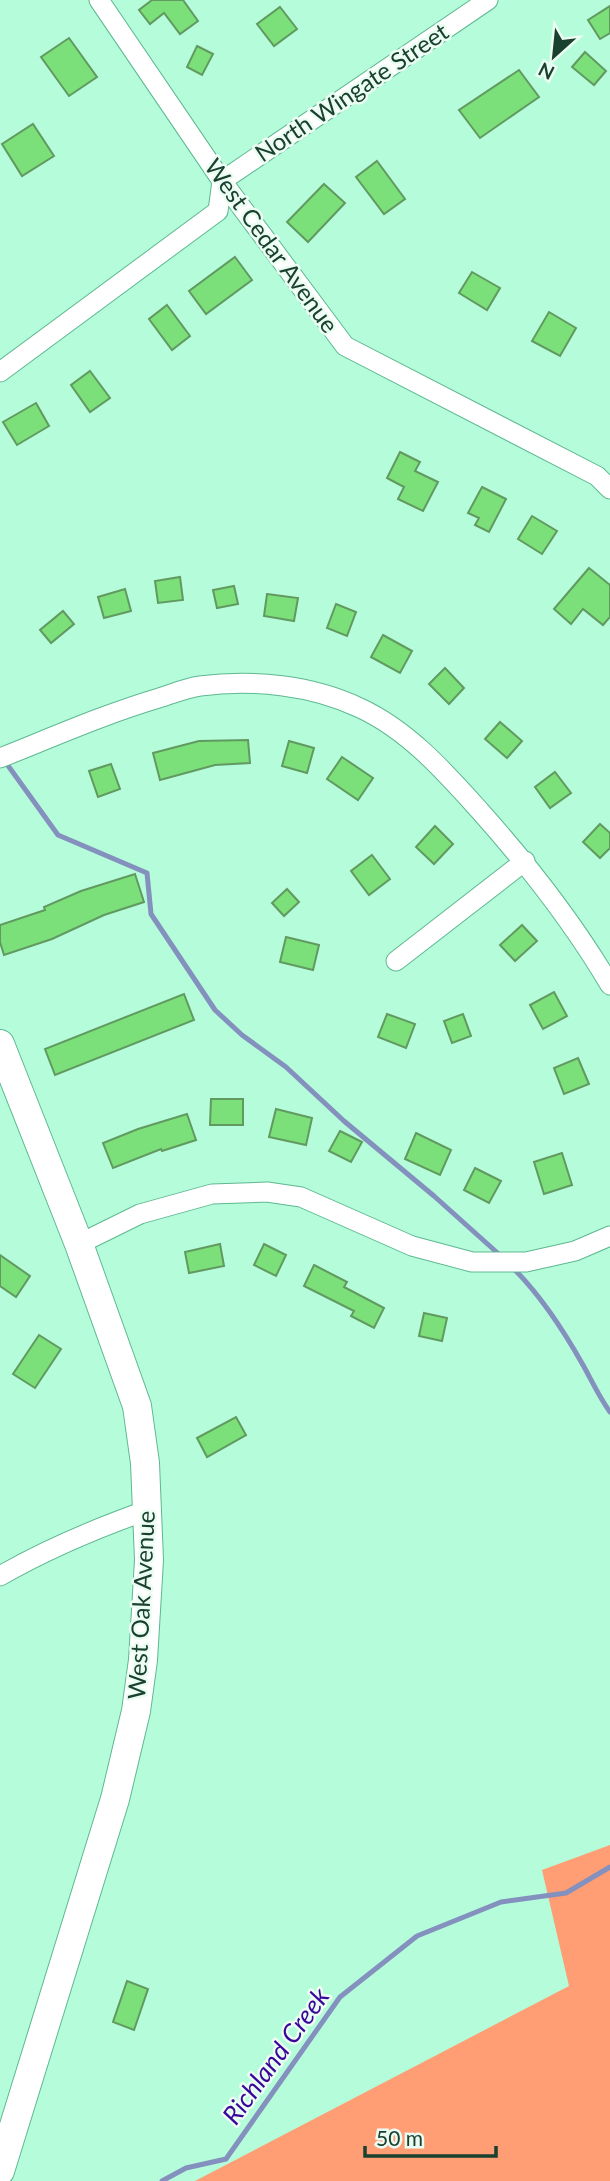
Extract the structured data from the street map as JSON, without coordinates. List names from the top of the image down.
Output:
{
  "streets": {
    "street": ["North Wingate Street", "West Cedar Avenue", "West Oak Avenue"]
  },
  "crossings": [
    ["North Wingate Street", "West Cedar Avenue"]
  ],
  "water": ["Richland Creek"],
  "scale_bar": "50 m",
  "north": "bottom left"
}
